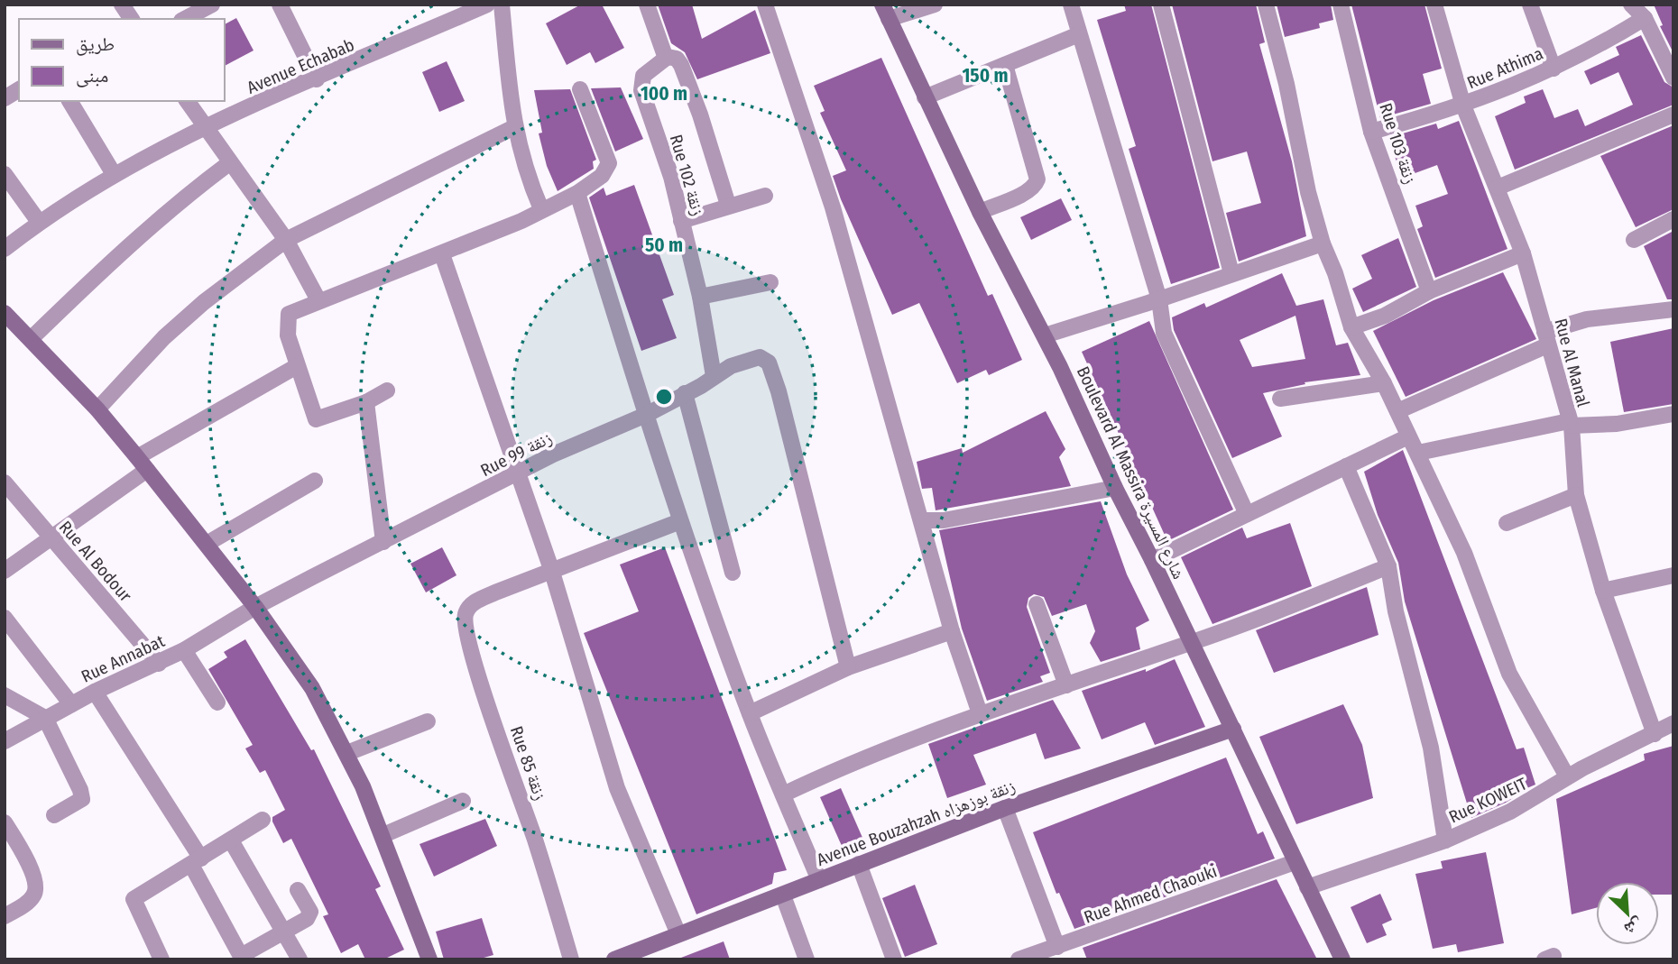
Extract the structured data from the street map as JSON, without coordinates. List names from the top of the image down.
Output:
{
  "streets": {
    "street": [
      "Avenue Echabab",
      "Rue Athima",
      "Rue 103 زنقة",
      "Rue 102 زنقة",
      "Rue Al Manal",
      "Rue 99 زنقة",
      "Boulevard Al Massira شارع المسيرة",
      "Rue Al Bodour",
      "Rue Annabat",
      "Rue 85 زنقة",
      "Rue KOWEIT",
      "Avenue Bouzahzah زنقة بوزهزاه",
      "Rue Ahmed Chaouki"
    ]
  },
  "crossings": [
    ["Rue Athima", "Rue 103 زنقة"],
    ["Rue Athima", "Rue Al Manal"],
    ["Rue 102 زنقة", "Rue 99 زنقة"],
    ["Rue Al Manal", "Rue KOWEIT"],
    ["Rue 99 زنقة", "Rue Annabat"],
    ["Boulevard Al Massira شارع المسيرة", "Rue KOWEIT"],
    ["Boulevard Al Massira شارع المسيرة", "Avenue Bouzahzah زنقة بوزهزاه"],
    ["Boulevard Al Massira شارع المسيرة", "Rue Ahmed Chaouki"],
    ["Rue Al Bodour", "Rue Annabat"]
  ],
  "legend": ["طريق", "مبنى"],
  "north": "bottom right",
  "rings": ["150 m", "100 m", "50 m"]
}
